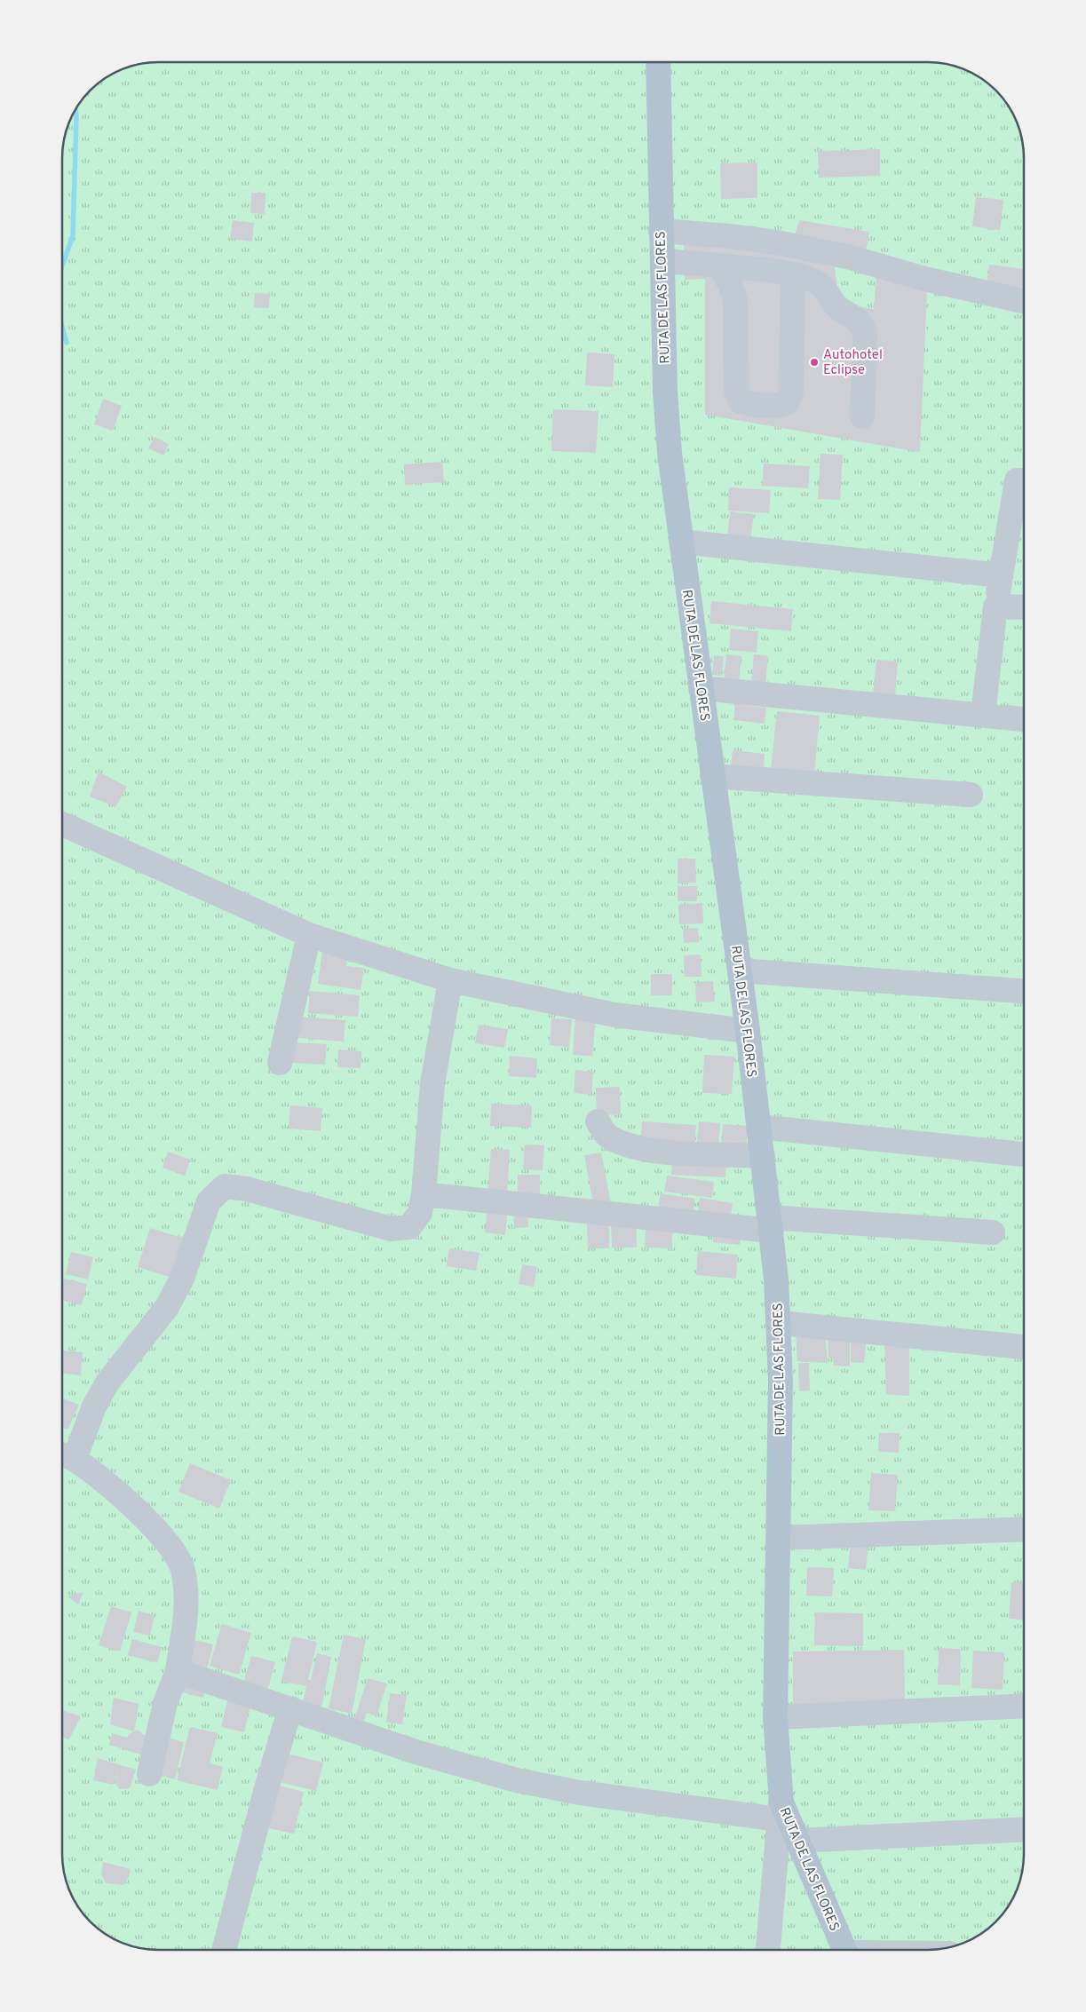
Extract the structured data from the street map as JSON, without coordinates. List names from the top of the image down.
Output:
{
  "streets": {
    "main road": ["RUTA DE LAS FLORES"]
  },
  "places": ["Autohotel Eclipse"]
}
